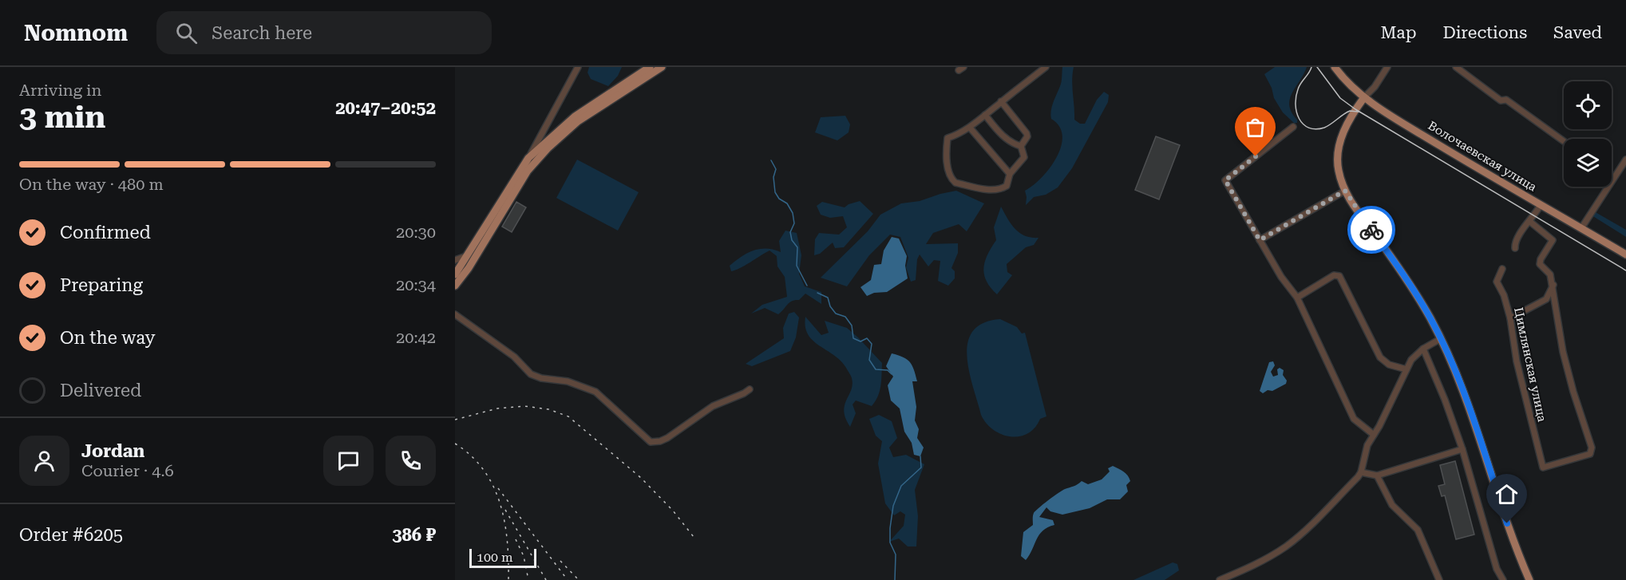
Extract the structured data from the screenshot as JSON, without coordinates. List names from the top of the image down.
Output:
{
  "streets": {
    "main road": ["Волочаевская улица"],
    "street": ["Цимлянская улица"]
  },
  "scale_bar": "100 m",
  "page": {
    "header": "Nomnom",
    "search": "Search here",
    "nav": ["Map", "Directions", "Saved"],
    "heading": ["3 min", "Arriving in", "20:47–20:52"],
    "panel": [
      "Jordan",
      "Courier · 4.6",
      "Order #6205",
      "386 ₽"
    ],
    "bar": "On the way · 480 m",
    "list": [
      ["Confirmed", "20:30"],
      ["Preparing", "20:34"],
      ["On the way", "20:42"],
      "Delivered"
    ],
    "scale": "100 m"
  }
}
